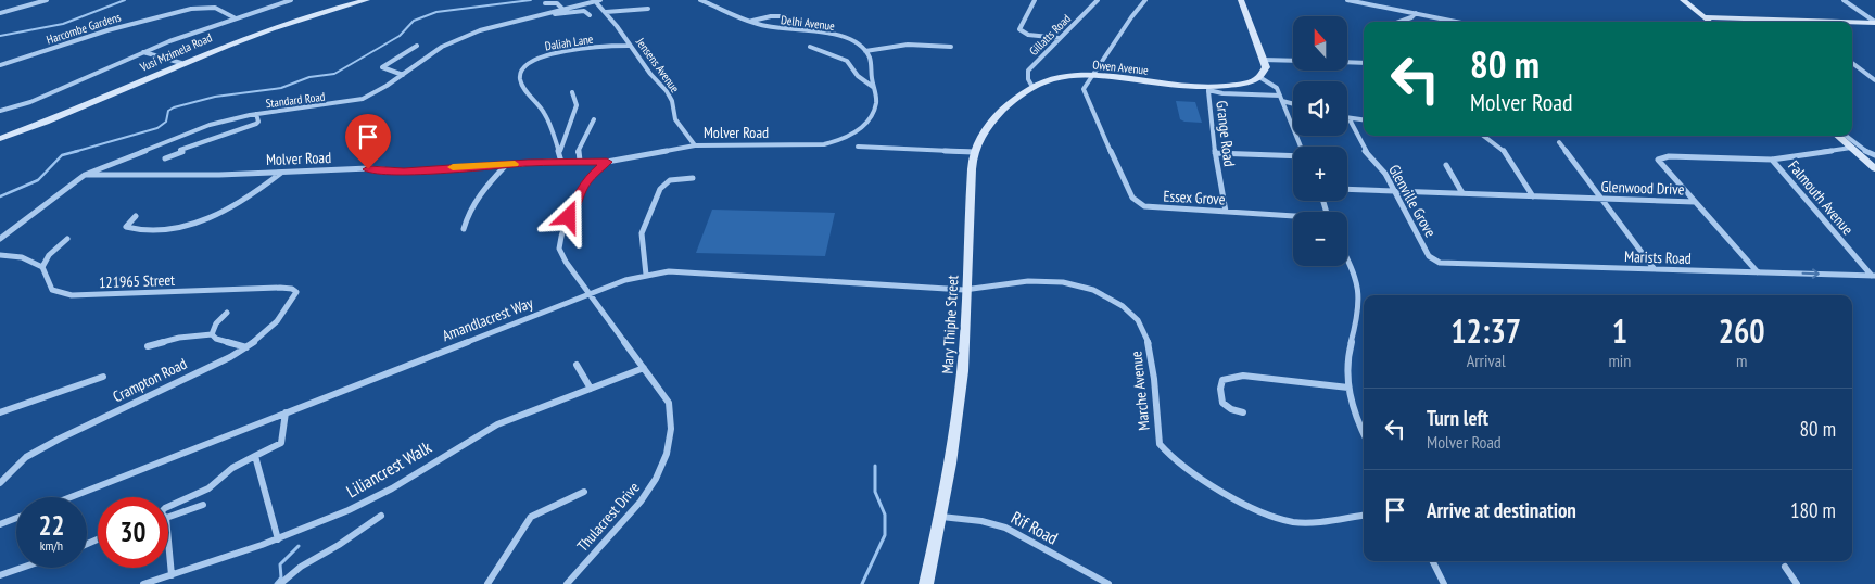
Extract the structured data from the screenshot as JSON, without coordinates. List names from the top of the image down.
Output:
{
  "streets": {
    "street": [
      "Delhi Avenue",
      "Harcombe Gardens",
      "Gillatts Road",
      "Daliah Lane",
      "Vusi Mzimela Road",
      "Jensens Avenue",
      "Owen Avenue",
      "Standard Road",
      "Molver Road",
      "Grange Road",
      "Glenwood Drive",
      "Essex Grove",
      "Falmouth Avenue",
      "Glenville Grove",
      "Marists Road",
      "121965 Street",
      "Amandlacrest Way",
      "Mary Thiphe Street",
      "Crampton Road",
      "Marche Avenue",
      "Liliancrest Walk",
      "Thulacrest Drive",
      "Rif Road"
    ]
  },
  "crossings": [
    ["Gillatts Road", "Owen Avenue"],
    ["Gillatts Road", "Mary Thiphe Street"],
    ["Daliah Lane", "Jensens Avenue"],
    ["Daliah Lane", "Molver Road"],
    ["Jensens Avenue", "Standard Road"],
    ["Jensens Avenue", "Molver Road"],
    ["Owen Avenue", "Grange Road"],
    ["Owen Avenue", "Essex Grove"],
    ["Owen Avenue", "Mary Thiphe Street"],
    ["Standard Road", "Molver Road"],
    ["Molver Road", "Thulacrest Drive"],
    ["Grange Road", "Essex Grove"],
    ["Glenwood Drive", "Falmouth Avenue"],
    ["Glenwood Drive", "Glenville Grove"],
    ["Falmouth Avenue", "Marists Road"],
    ["Glenville Grove", "Marists Road"],
    ["121965 Street", "Crampton Road"],
    ["Amandlacrest Way", "Mary Thiphe Street"],
    ["Amandlacrest Way", "Marche Avenue"],
    ["Amandlacrest Way", "Thulacrest Drive"],
    ["Mary Thiphe Street", "Marche Avenue"],
    ["Mary Thiphe Street", "Rif Road"],
    ["Liliancrest Walk", "Thulacrest Drive"]
  ],
  "north": "top",
  "page": {
    "map_buttons": ["+", "−"],
    "turn": ["80 m", "Molver Road"],
    "eta": [
      "12:37",
      "Arrival",
      "1",
      "min",
      "260",
      "m"
    ],
    "list": [
      {
        "name": "Turn left",
        "note": "Molver Road",
        "value": "80 m"
      },
      {
        "name": "Arrive at destination",
        "value": "180 m"
      }
    ],
    "speed": "22 km/h",
    "limit": "30"
  }
}
